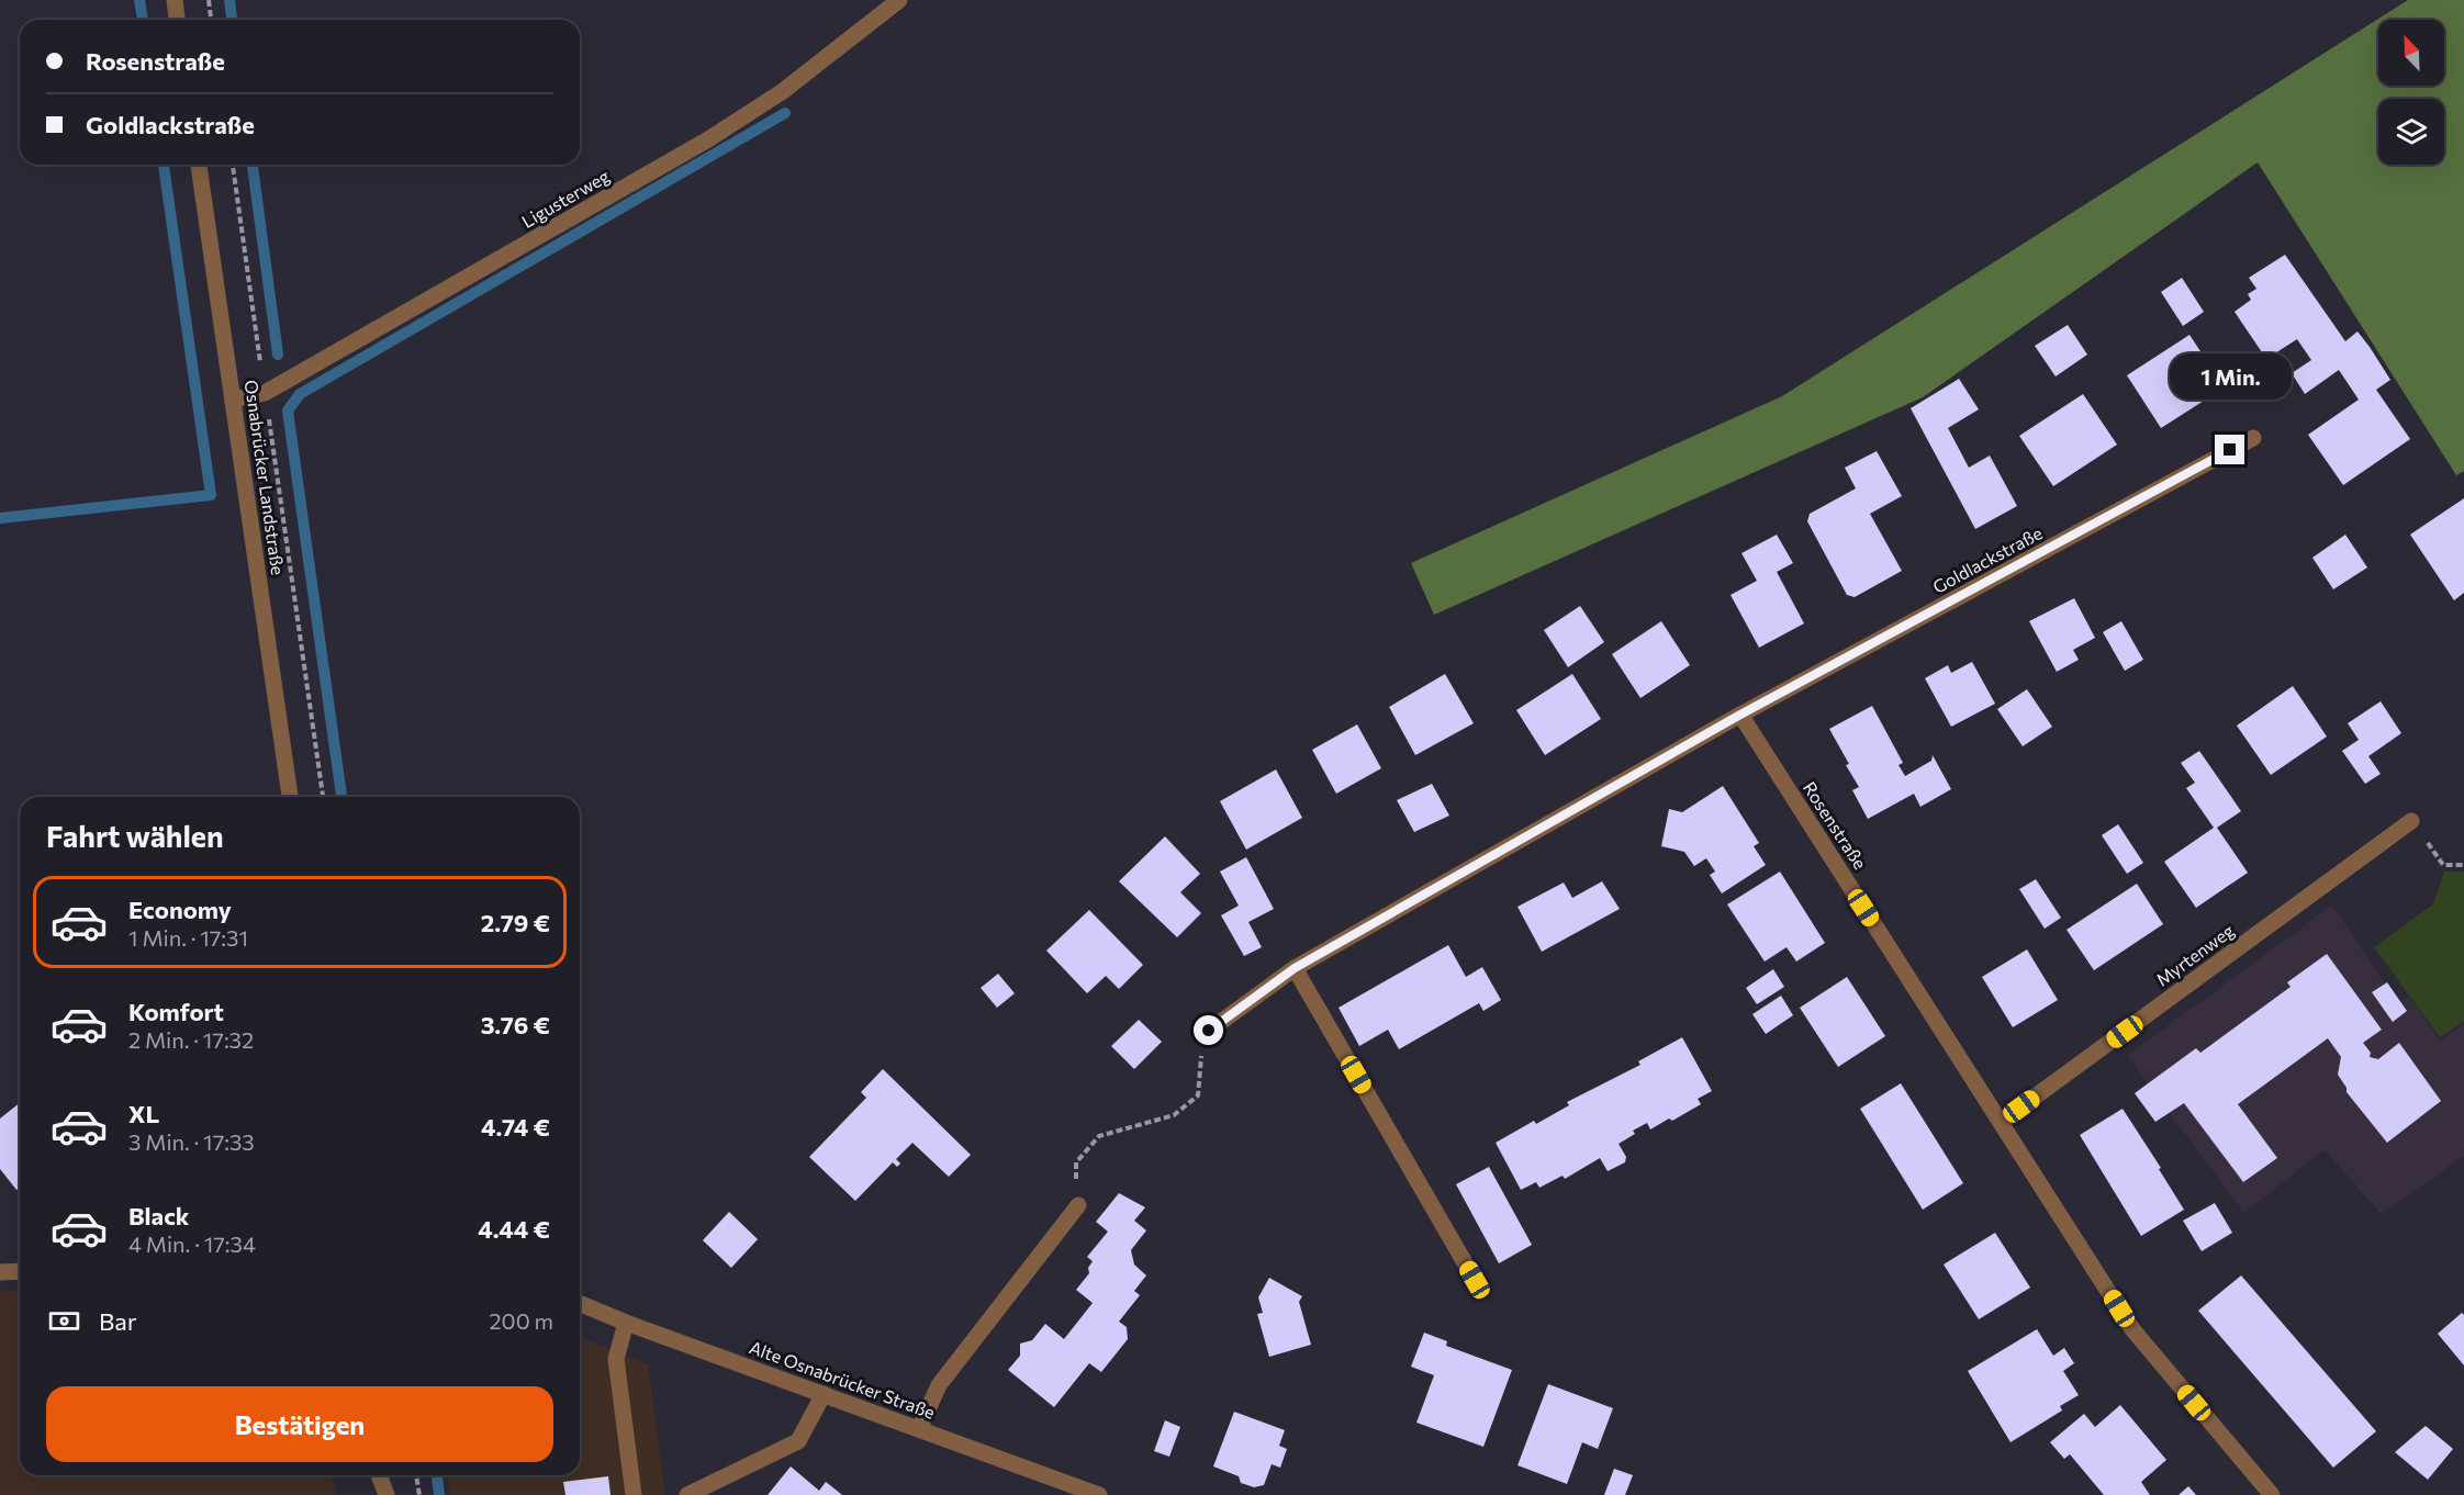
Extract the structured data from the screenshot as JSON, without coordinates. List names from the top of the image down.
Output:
{
  "streets": {
    "street": [
      "Ligusterweg",
      "Osnabrücker Landstraße",
      "Goldlackstraße",
      "Rosenstraße",
      "Myrtenweg",
      "Alte Osnabrücker Straße"
    ]
  },
  "crossings": [
    ["Ligusterweg", "Osnabrücker Landstraße"],
    ["Goldlackstraße", "Rosenstraße"],
    ["Rosenstraße", "Myrtenweg"]
  ],
  "north": "top left",
  "page": {
    "banner": ["Rosenstraße", "Goldlackstraße"],
    "bubble": "1 Min.",
    "heading": "Fahrt wählen",
    "list": [
      {
        "name": "Economy",
        "note": "1 Min. · 17:31",
        "value": "2.79 €"
      },
      {
        "name": "Komfort",
        "note": "2 Min. · 17:32",
        "value": "3.76 €"
      },
      {
        "name": "XL",
        "note": "3 Min. · 17:33",
        "value": "4.74 €"
      },
      {
        "name": "Black",
        "note": "4 Min. · 17:34",
        "value": "4.44 €"
      }
    ],
    "pay": ["Bar", "200 m"],
    "buttons": "Bestätigen"
  }
}
